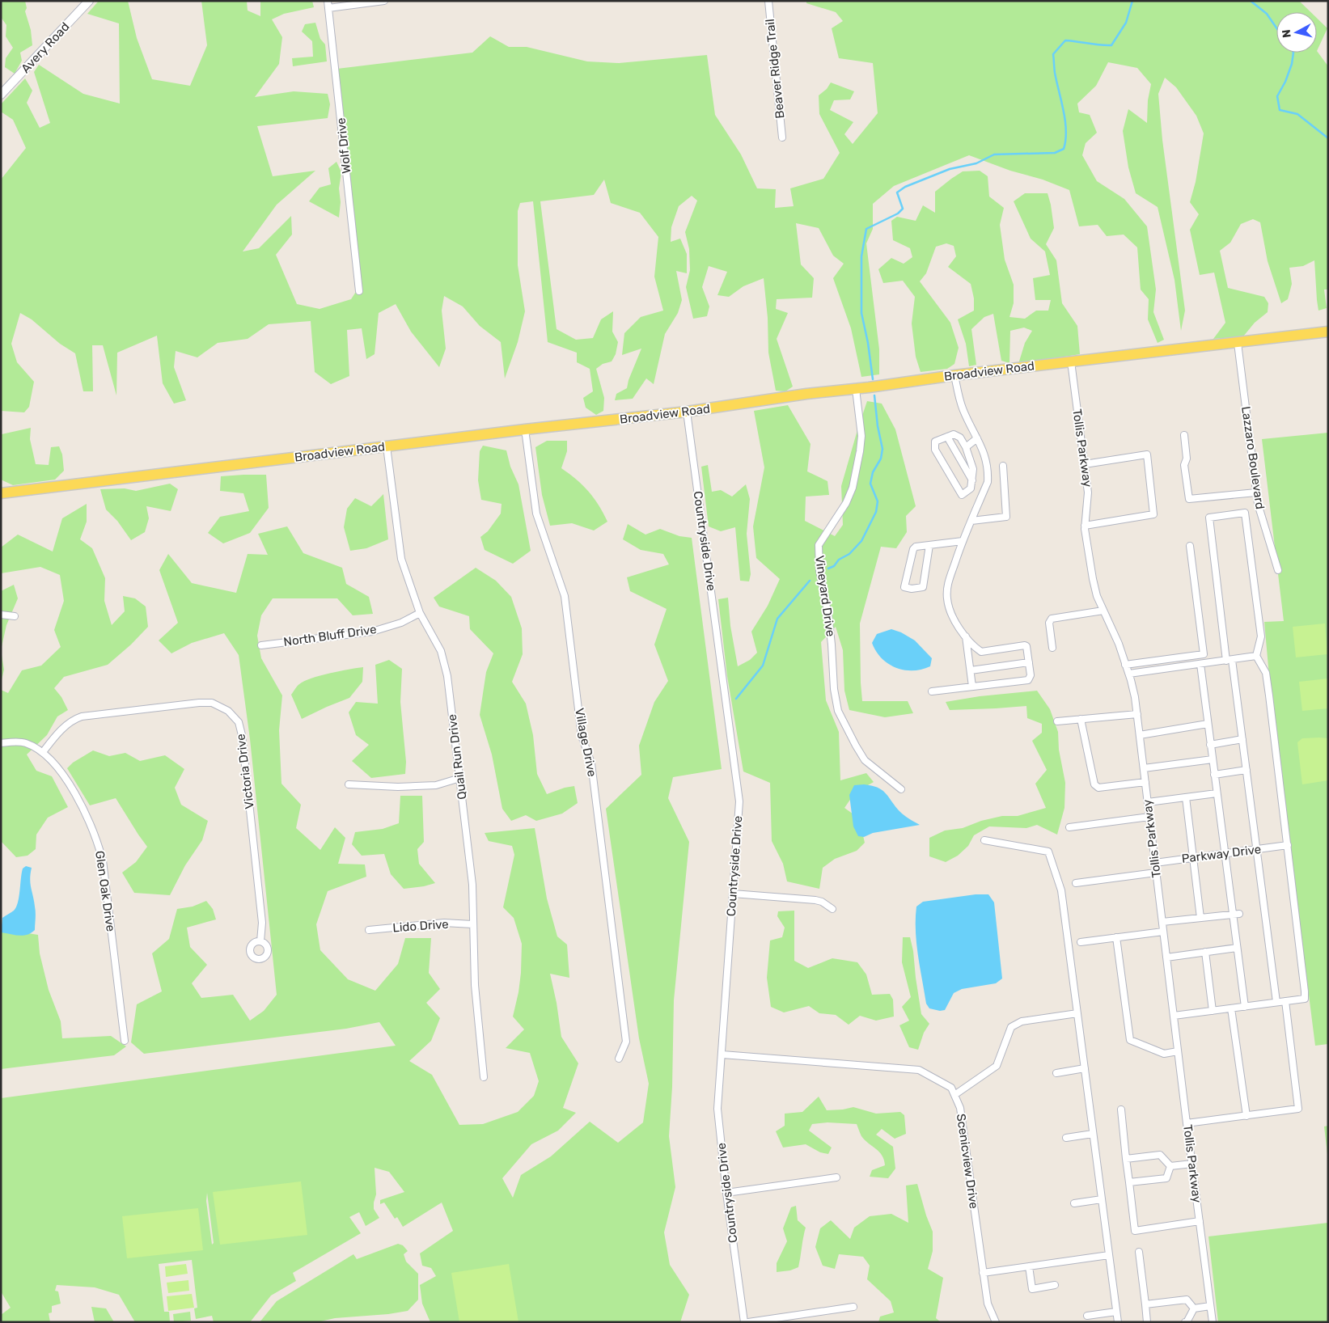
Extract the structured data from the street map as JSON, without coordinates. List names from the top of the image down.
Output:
{
  "streets": {
    "main road": ["Broadview Road"],
    "street": [
      "Avery Road",
      "Beaver Ridge Trail",
      "Wolf Drive",
      "Tollis Parkway",
      "Lazzaro Boulevard",
      "Countryside Drive",
      "Vineyard Drive",
      "North Bluff Drive",
      "Village Drive",
      "Quail Run Drive",
      "Victoria Drive",
      "Parkway Drive",
      "Glen Oak Drive",
      "Lido Drive",
      "Scenicview Drive"
    ]
  },
  "crossings": [
    ["Broadview Road", "Tollis Parkway"],
    ["Broadview Road", "Lazzaro Boulevard"],
    ["Broadview Road", "Countryside Drive"],
    ["Broadview Road", "Vineyard Drive"],
    ["Broadview Road", "Village Drive"],
    ["Broadview Road", "Quail Run Drive"],
    ["Tollis Parkway", "Parkway Drive"],
    ["Countryside Drive", "Scenicview Drive"],
    ["North Bluff Drive", "Quail Run Drive"],
    ["Quail Run Drive", "Lido Drive"],
    ["Victoria Drive", "Glen Oak Drive"]
  ],
  "north": "left"
}
